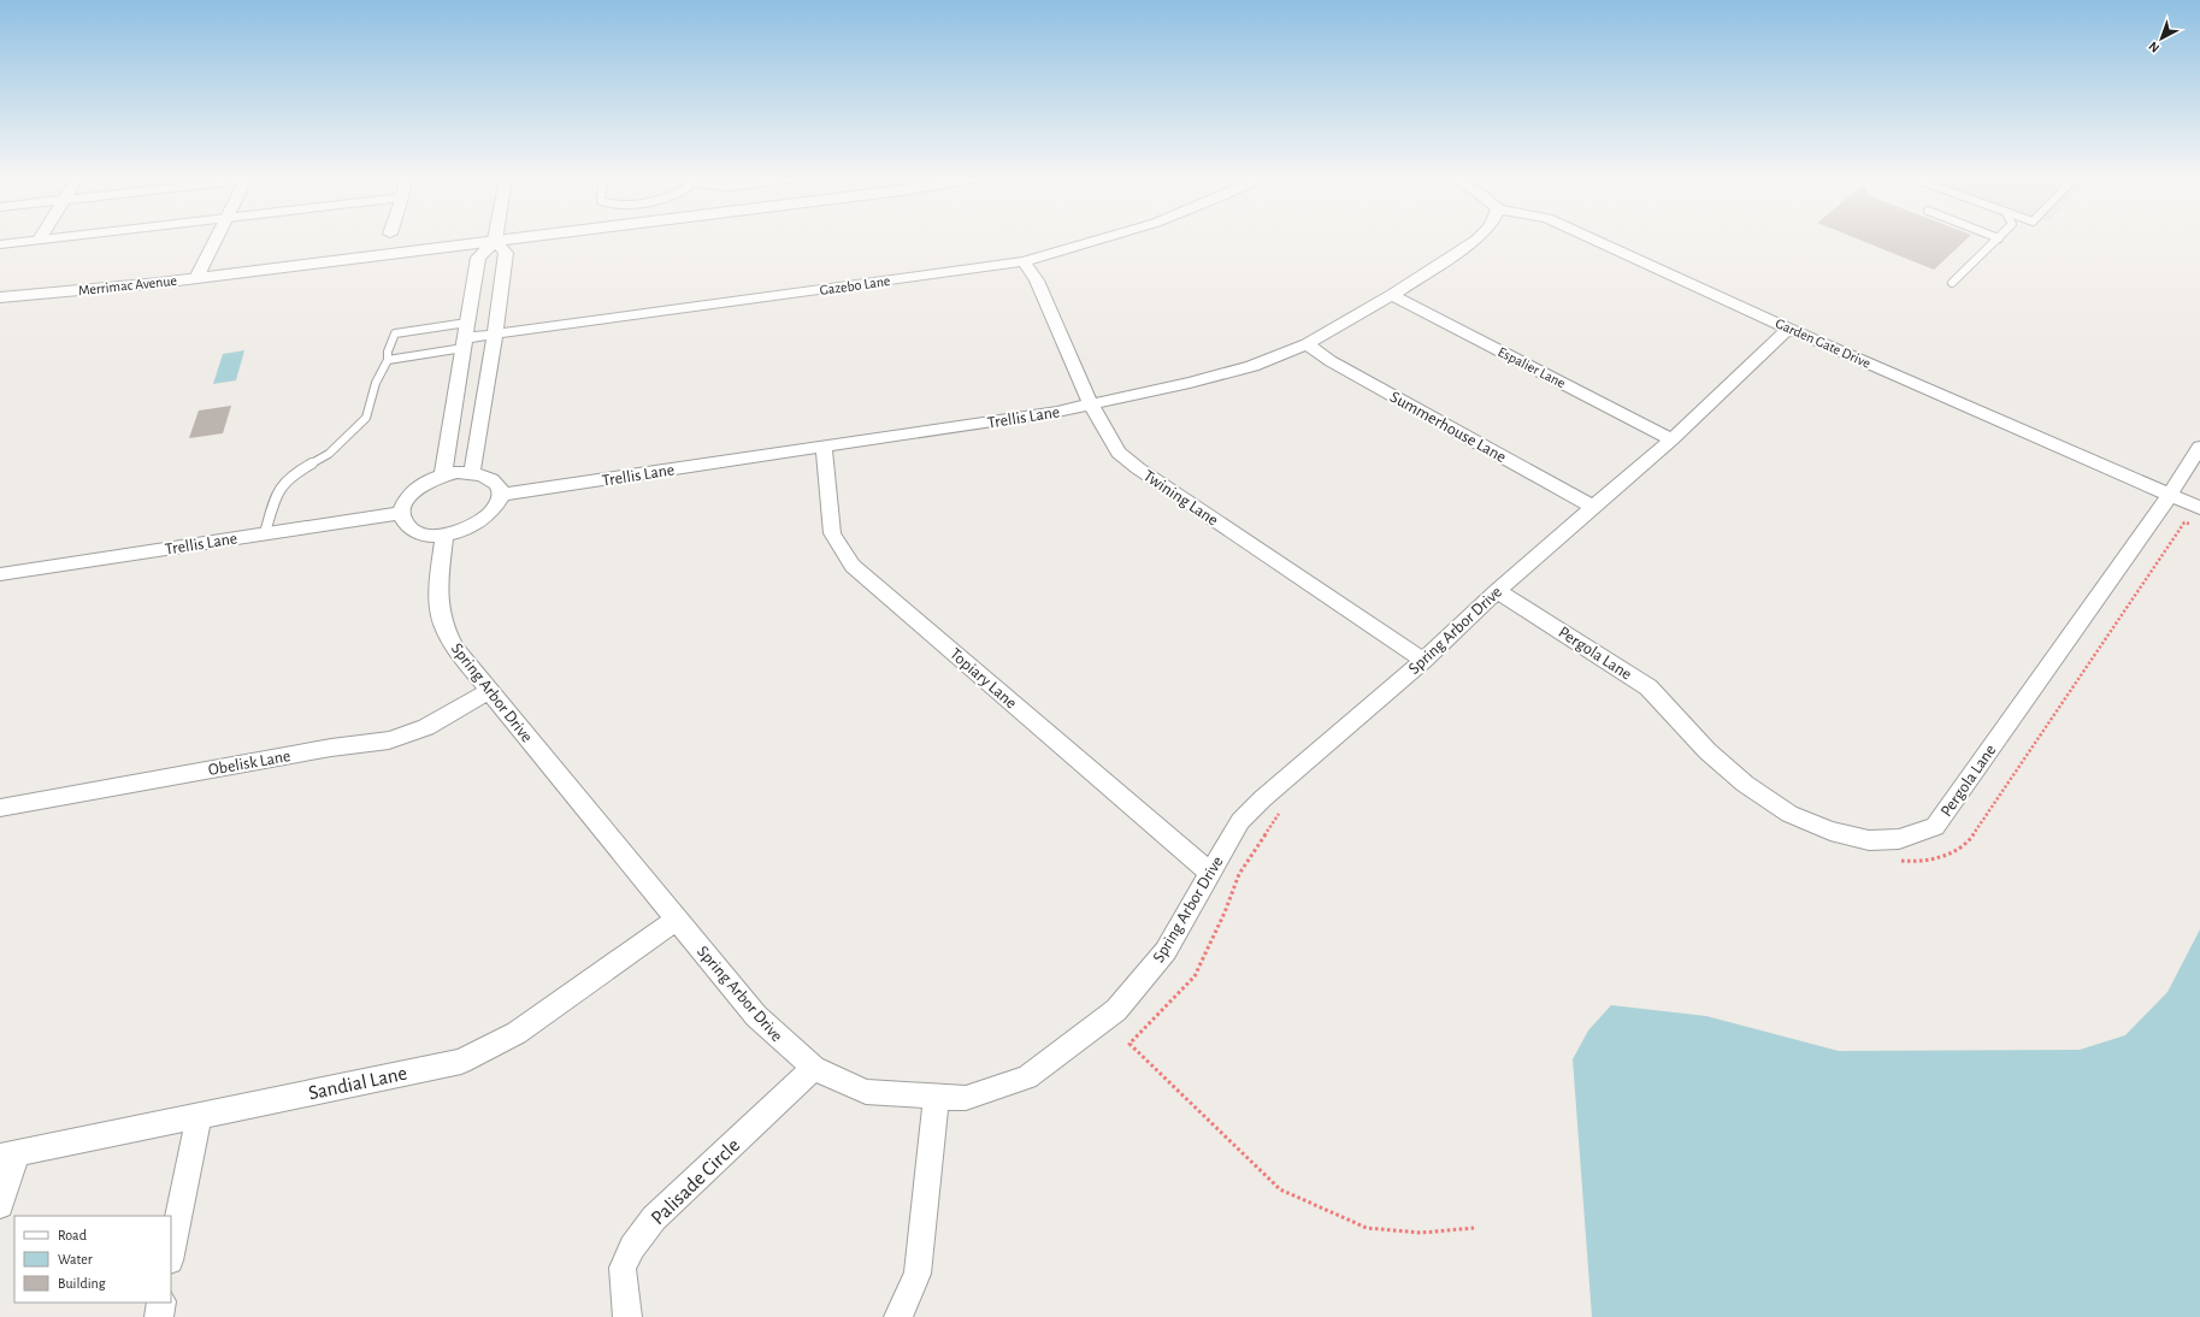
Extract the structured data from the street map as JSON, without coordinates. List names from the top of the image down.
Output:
{
  "streets": {
    "street": [
      "Merrimac Avenue",
      "Gazebo Lane",
      "Garden Gate Drive",
      "Espalier Lane",
      "Trellis Lane",
      "Summerhouse Lane",
      "Twining Lane",
      "Spring Arbor Drive",
      "Pergola Lane",
      "Topiary Lane",
      "Obelisk Lane",
      "Sandial Lane",
      "Palisade Circle"
    ]
  },
  "crossings": [
    ["Gazebo Lane", "Twining Lane"],
    ["Garden Gate Drive", "Spring Arbor Drive"],
    ["Garden Gate Drive", "Pergola Lane"],
    ["Espalier Lane", "Trellis Lane"],
    ["Espalier Lane", "Spring Arbor Drive"],
    ["Trellis Lane", "Summerhouse Lane"],
    ["Trellis Lane", "Twining Lane"],
    ["Trellis Lane", "Spring Arbor Drive"],
    ["Trellis Lane", "Topiary Lane"],
    ["Summerhouse Lane", "Spring Arbor Drive"],
    ["Twining Lane", "Spring Arbor Drive"],
    ["Spring Arbor Drive", "Pergola Lane"],
    ["Spring Arbor Drive", "Topiary Lane"],
    ["Spring Arbor Drive", "Obelisk Lane"],
    ["Spring Arbor Drive", "Sandial Lane"],
    ["Spring Arbor Drive", "Palisade Circle"]
  ],
  "legend": ["Road", "Water", "Building"],
  "north": "bottom left"
}
